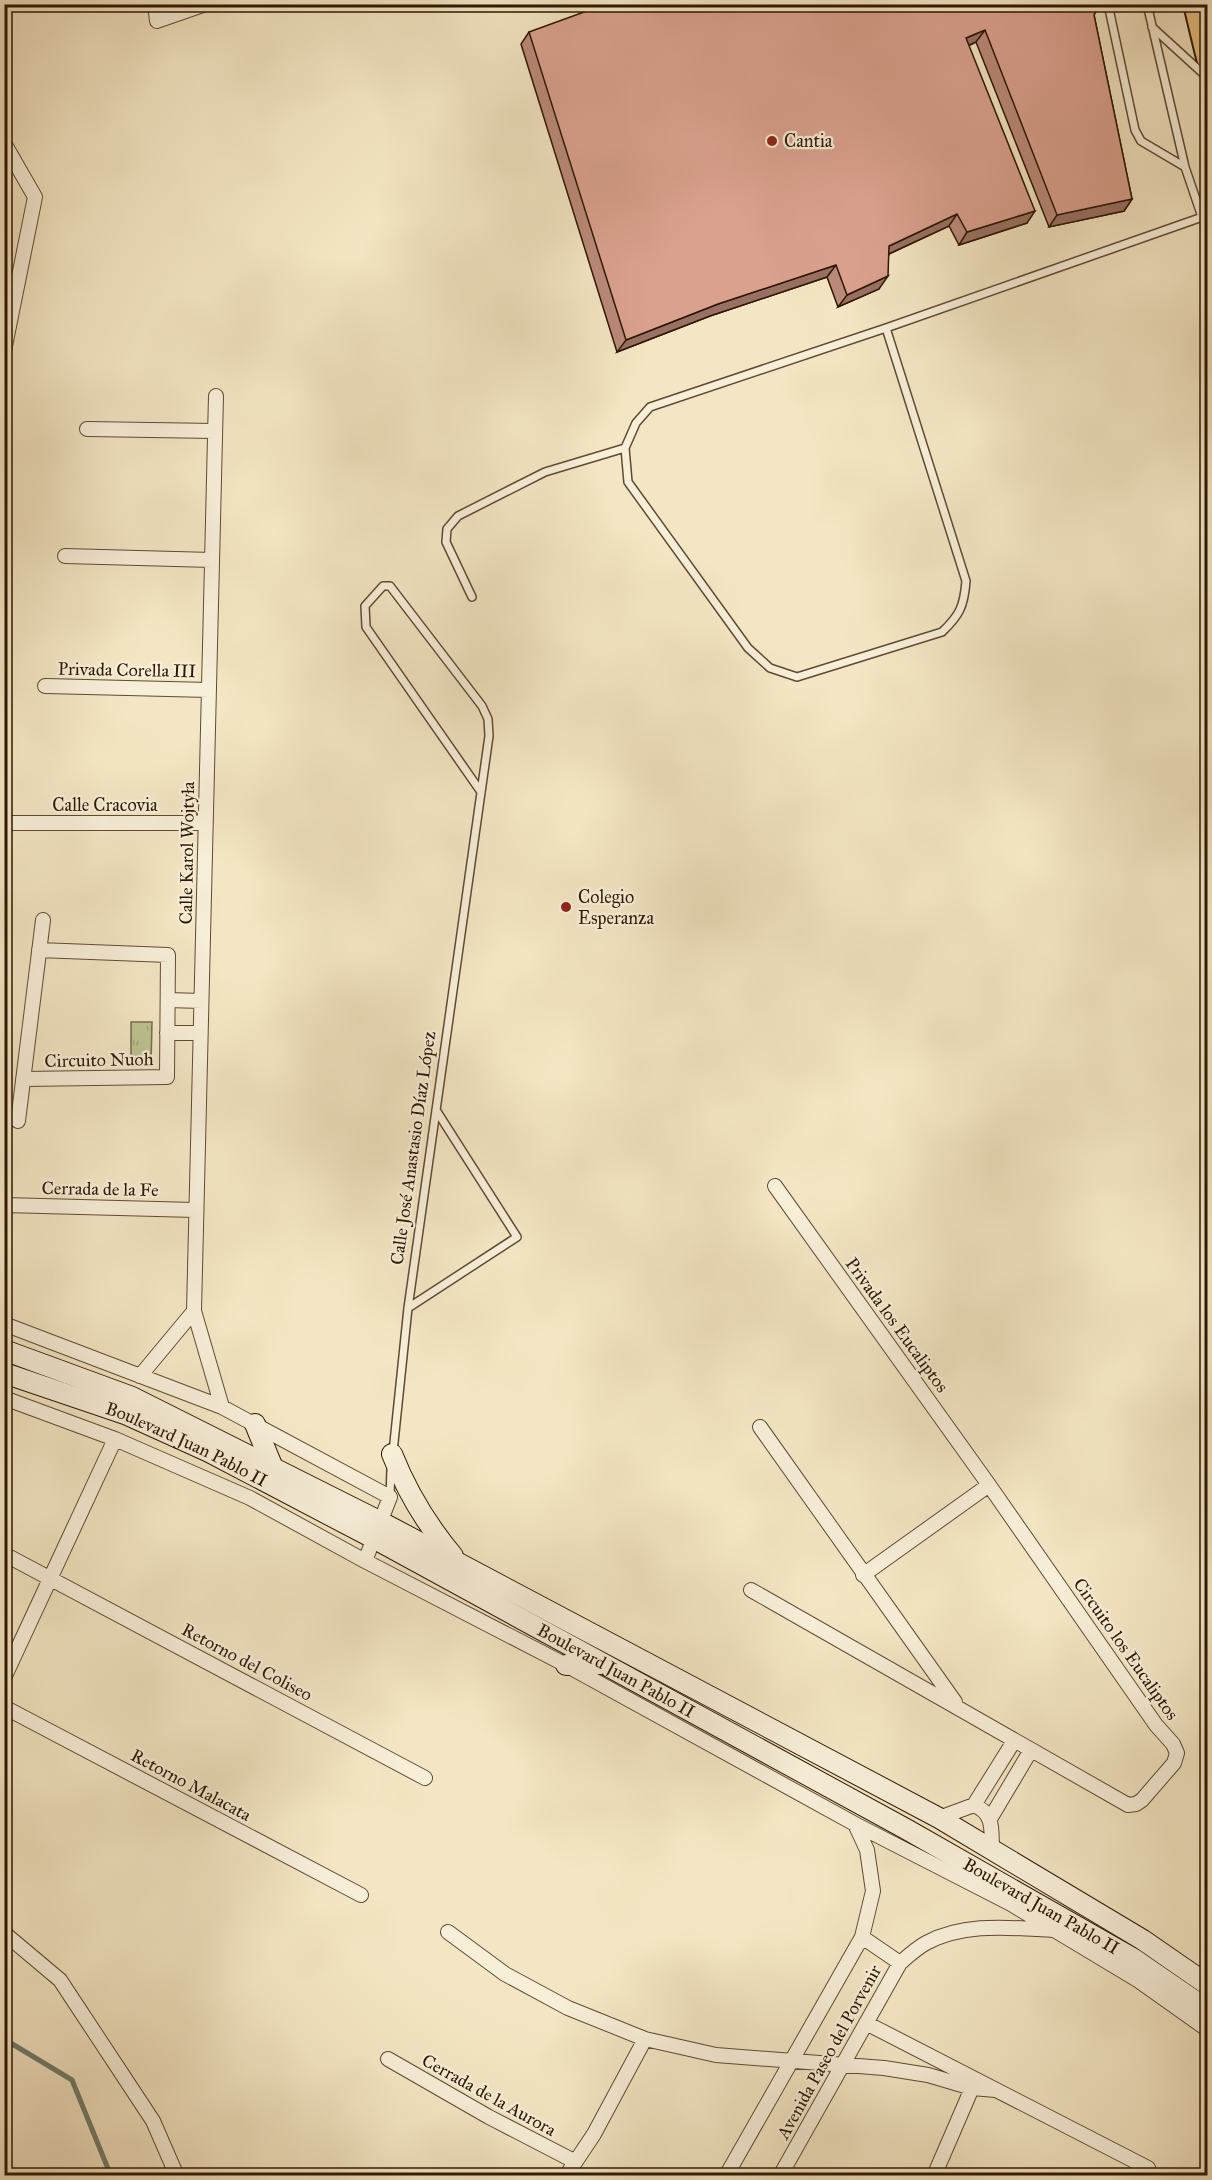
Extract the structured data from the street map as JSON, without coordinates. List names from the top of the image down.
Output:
{
  "streets": {
    "main road": ["Boulevard Juan Pablo II"],
    "street": [
      "Privada Corella III",
      "Calle Cracovia",
      "Calle Karol Wojtyła",
      "Circuito Nuoh",
      "Calle José Anastasio Díaz López",
      "Cerrada de la Fe",
      "Privada los Eucaliptos",
      "Circuito los Eucaliptos",
      "Retorno del Coliseo",
      "Retorno Malacata",
      "Avenida Paseo del Porvenir",
      "Cerrada de la Aurora"
    ]
  },
  "crossings": [
    ["Privada Corella III", "Calle Karol Wojtyła"],
    ["Calle Cracovia", "Calle Karol Wojtyła"],
    ["Calle Karol Wojtyła", "Circuito Nuoh"],
    ["Calle Karol Wojtyła", "Cerrada de la Fe"],
    ["Calle José Anastasio Díaz López", "Boulevard Juan Pablo II"],
    ["Privada los Eucaliptos", "Circuito los Eucaliptos"],
    ["Boulevard Juan Pablo II", "Avenida Paseo del Porvenir"]
  ],
  "places": ["Cantia", "Colegio Esperanza"]
}
